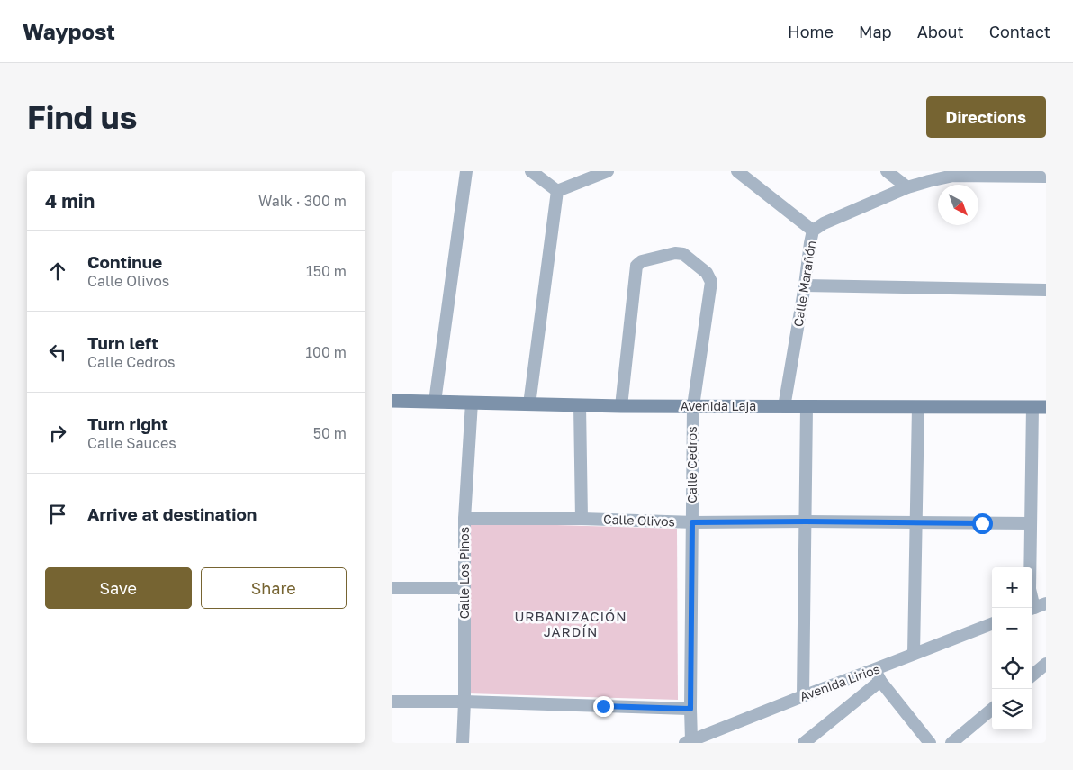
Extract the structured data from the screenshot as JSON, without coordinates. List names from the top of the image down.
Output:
{
  "streets": {
    "street": [
      "Calle Marañón",
      "Avenida Laja",
      "Calle Cedros",
      "Calle Olivos",
      "Calle Los Pinos",
      "Avenida Lirios"
    ]
  },
  "crossings": [
    ["Calle Marañón", "Avenida Laja"],
    ["Avenida Laja", "Calle Cedros"],
    ["Avenida Laja", "Calle Los Pinos"],
    ["Calle Cedros", "Calle Olivos"],
    ["Calle Cedros", "Avenida Lirios"],
    ["Calle Olivos", "Calle Los Pinos"]
  ],
  "districts": ["URBANIZACIÓN JARDÍN"],
  "north": "bottom right",
  "page": {
    "header": "Waypost",
    "nav": [
      "Home",
      "Map",
      "About",
      "Contact"
    ],
    "buttons": [
      "Directions",
      ["Save", "Share"]
    ],
    "title": "Find us",
    "heading": ["4 min", "Walk · 300 m"],
    "list": [
      ["Continue", "Calle Olivos", "150 m"],
      ["Turn left", "Calle Cedros", "100 m"],
      ["Turn right", "Calle Sauces", "50 m"],
      "Arrive at destination"
    ],
    "map_buttons": ["+", "−"]
  }
}
